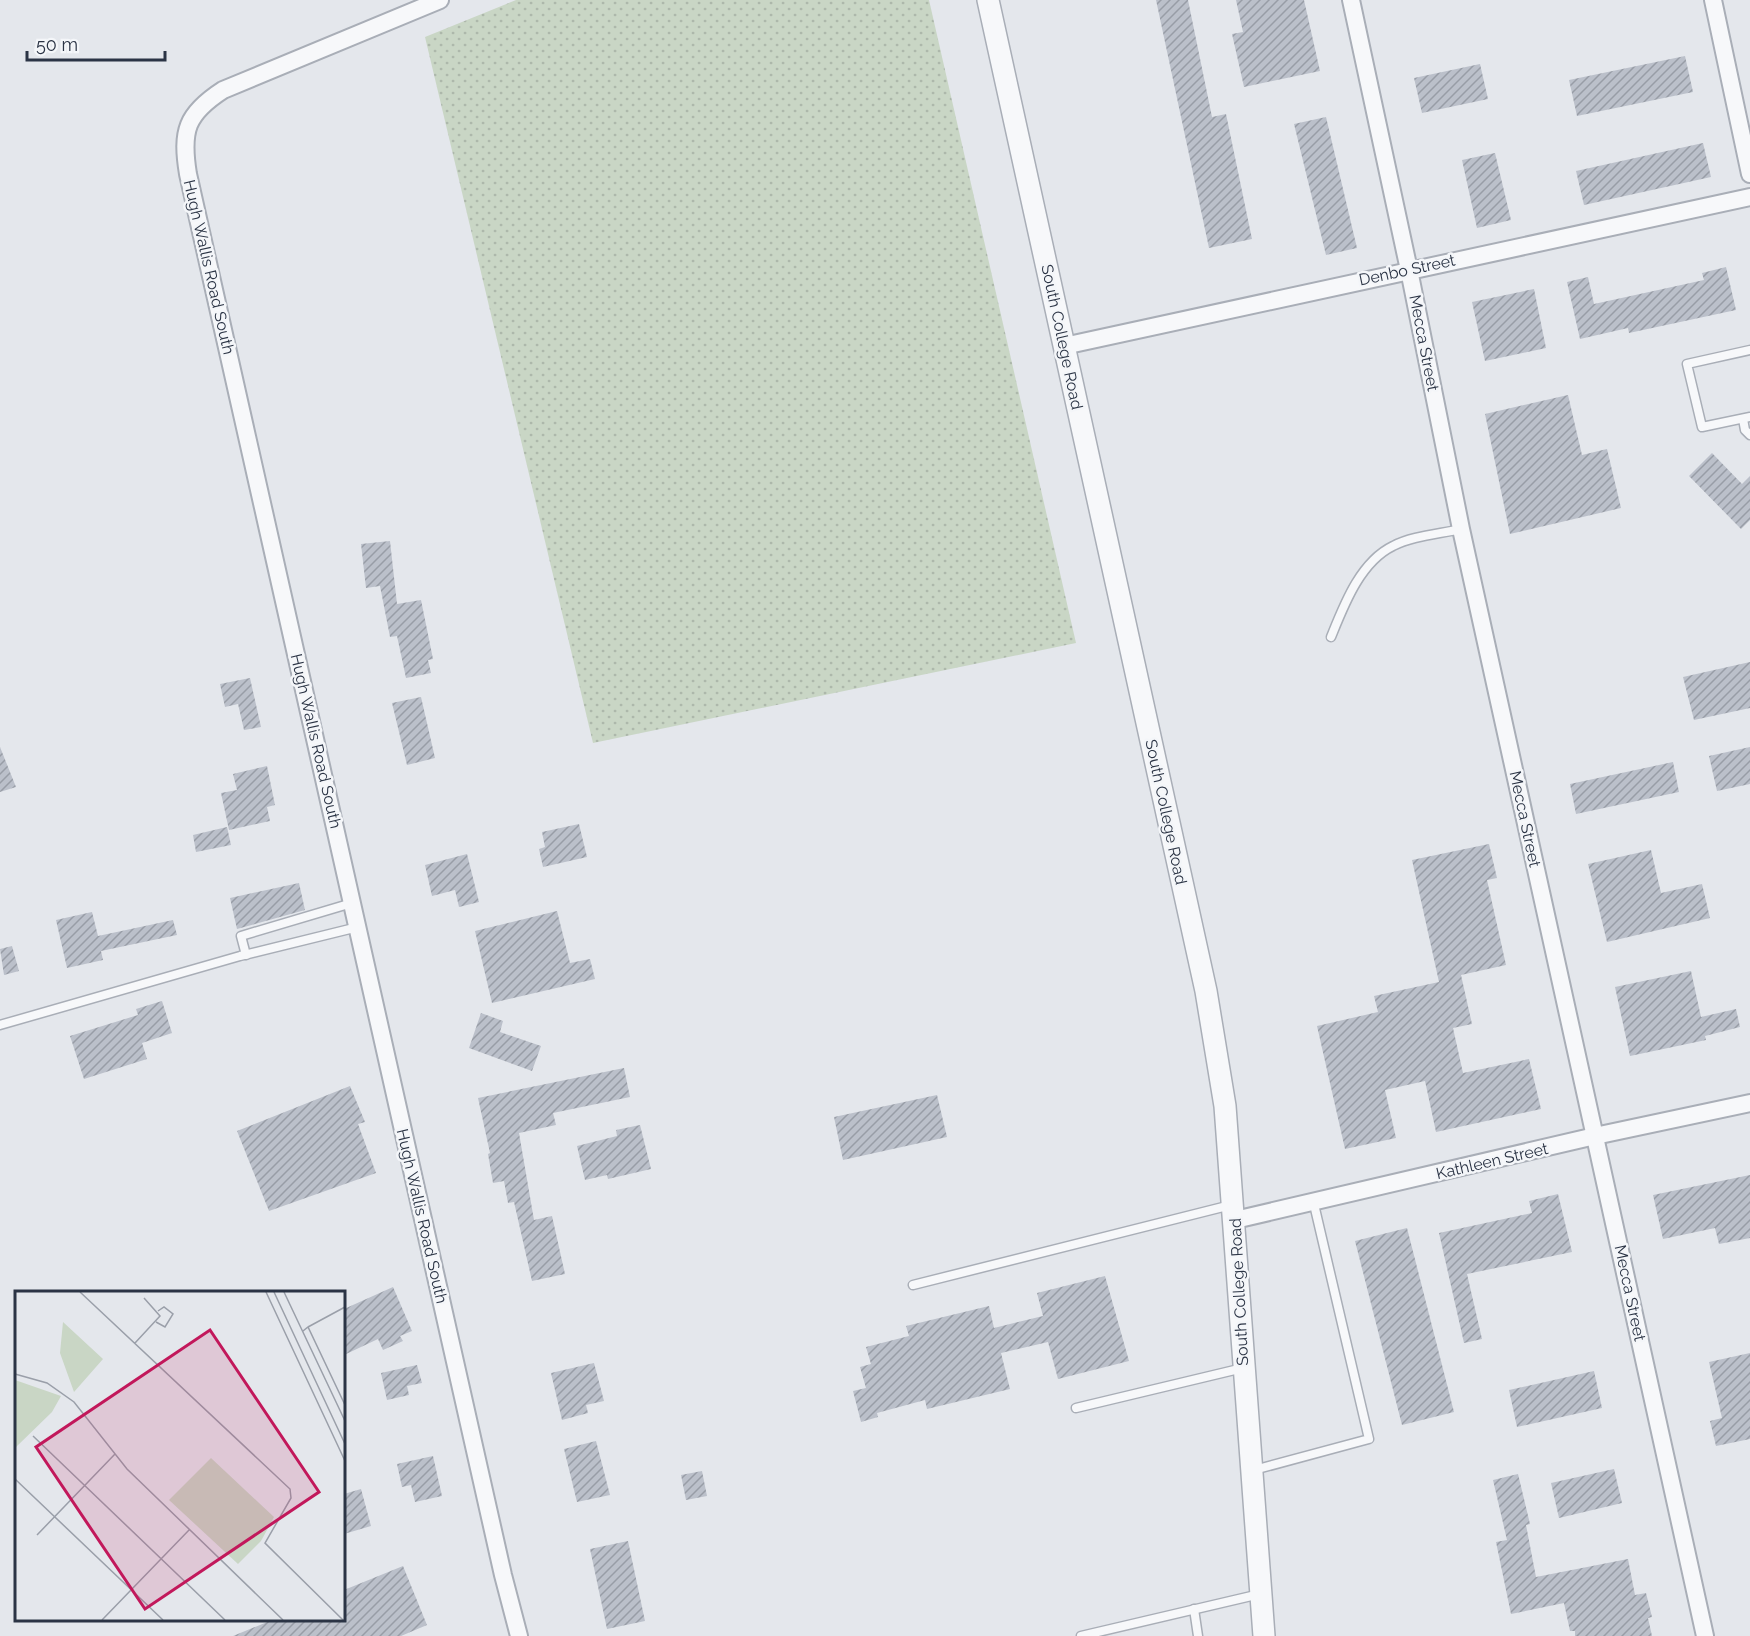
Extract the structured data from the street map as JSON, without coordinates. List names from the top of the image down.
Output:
{
  "streets": {
    "street": [
      "Hugh Wallis Road South",
      "Denbo Street",
      "South College Road",
      "Mecca Street",
      "Kathleen Street"
    ]
  },
  "crossings": [
    ["Denbo Street", "South College Road"],
    ["Denbo Street", "Mecca Street"],
    ["South College Road", "Kathleen Street"],
    ["Mecca Street", "Kathleen Street"]
  ],
  "scale_bar": "50 m"
}
